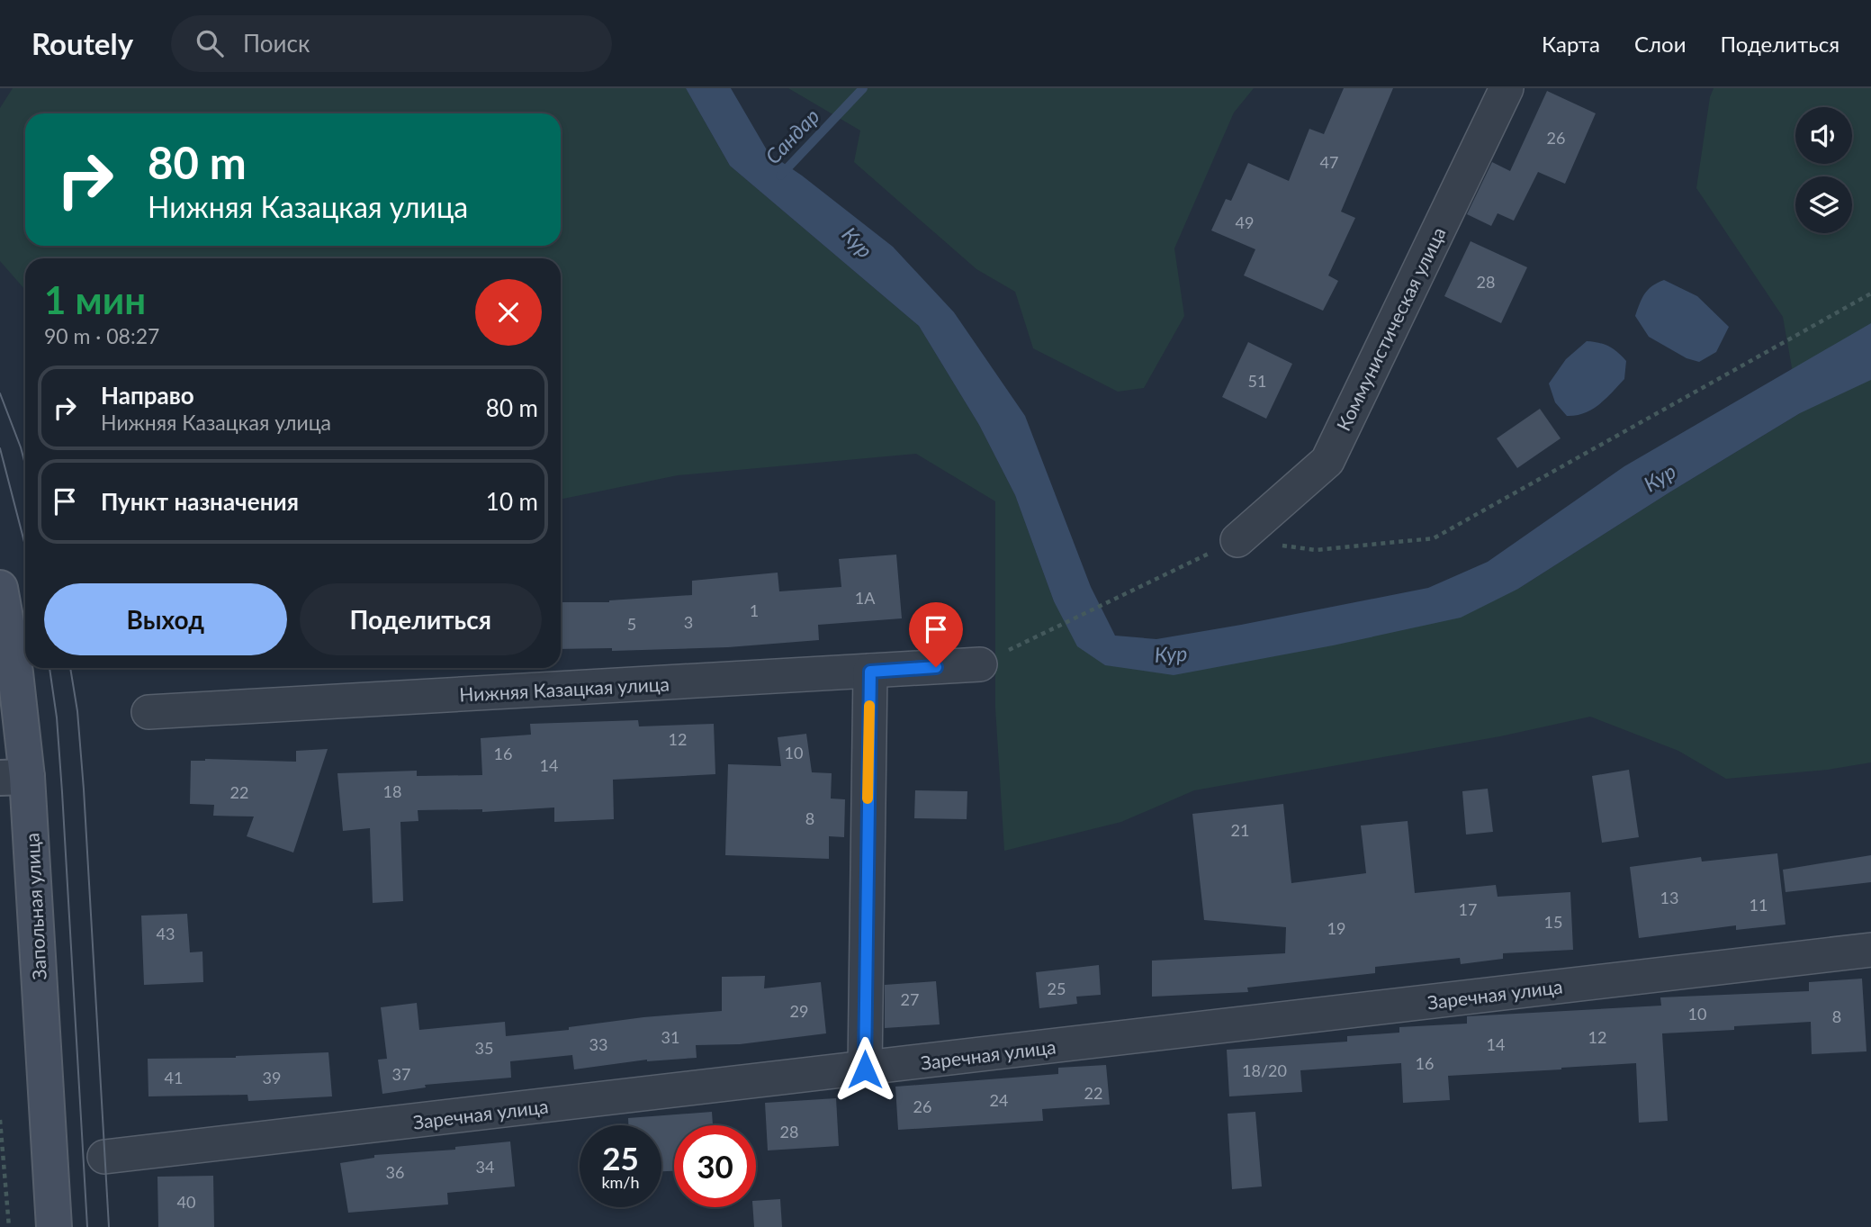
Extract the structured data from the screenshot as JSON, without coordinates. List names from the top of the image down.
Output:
{
  "streets": {
    "main road": ["Запольная улица"],
    "street": ["Коммунистическая улица", "Нижняя Казацкая улица", "Заречная улица"]
  },
  "water": ["Сандар", "Кур"],
  "house_numbers": [
    "26",
    "47",
    "49",
    "28",
    "51",
    "1А",
    "1",
    "3",
    "5",
    "12",
    "10",
    "16",
    "14",
    "18",
    "22",
    "8",
    "21",
    "13",
    "11",
    "17",
    "15",
    "19",
    "43",
    "25",
    "27",
    "29",
    "10",
    "8",
    "31",
    "12",
    "33",
    "14",
    "35",
    "16",
    "18/20",
    "37",
    "41",
    "39",
    "22",
    "24",
    "26",
    "28",
    "34",
    "36",
    "40"
  ],
  "page": {
    "header": "Routely",
    "search": "Поиск",
    "nav": ["Карта", "Слои", "Поделиться"],
    "turn": ["80 m", "Нижняя Казацкая улица"],
    "heading": ["1 мин", "90 m · 08:27"],
    "list": [
      {
        "name": "Направо",
        "note": "Нижняя Казацкая улица",
        "value": "80 m"
      },
      {
        "name": "Пункт назначения",
        "value": "10 m"
      }
    ],
    "buttons": ["Выход", "Поделиться"],
    "speed": "25 km/h",
    "limit": "30"
  }
}
